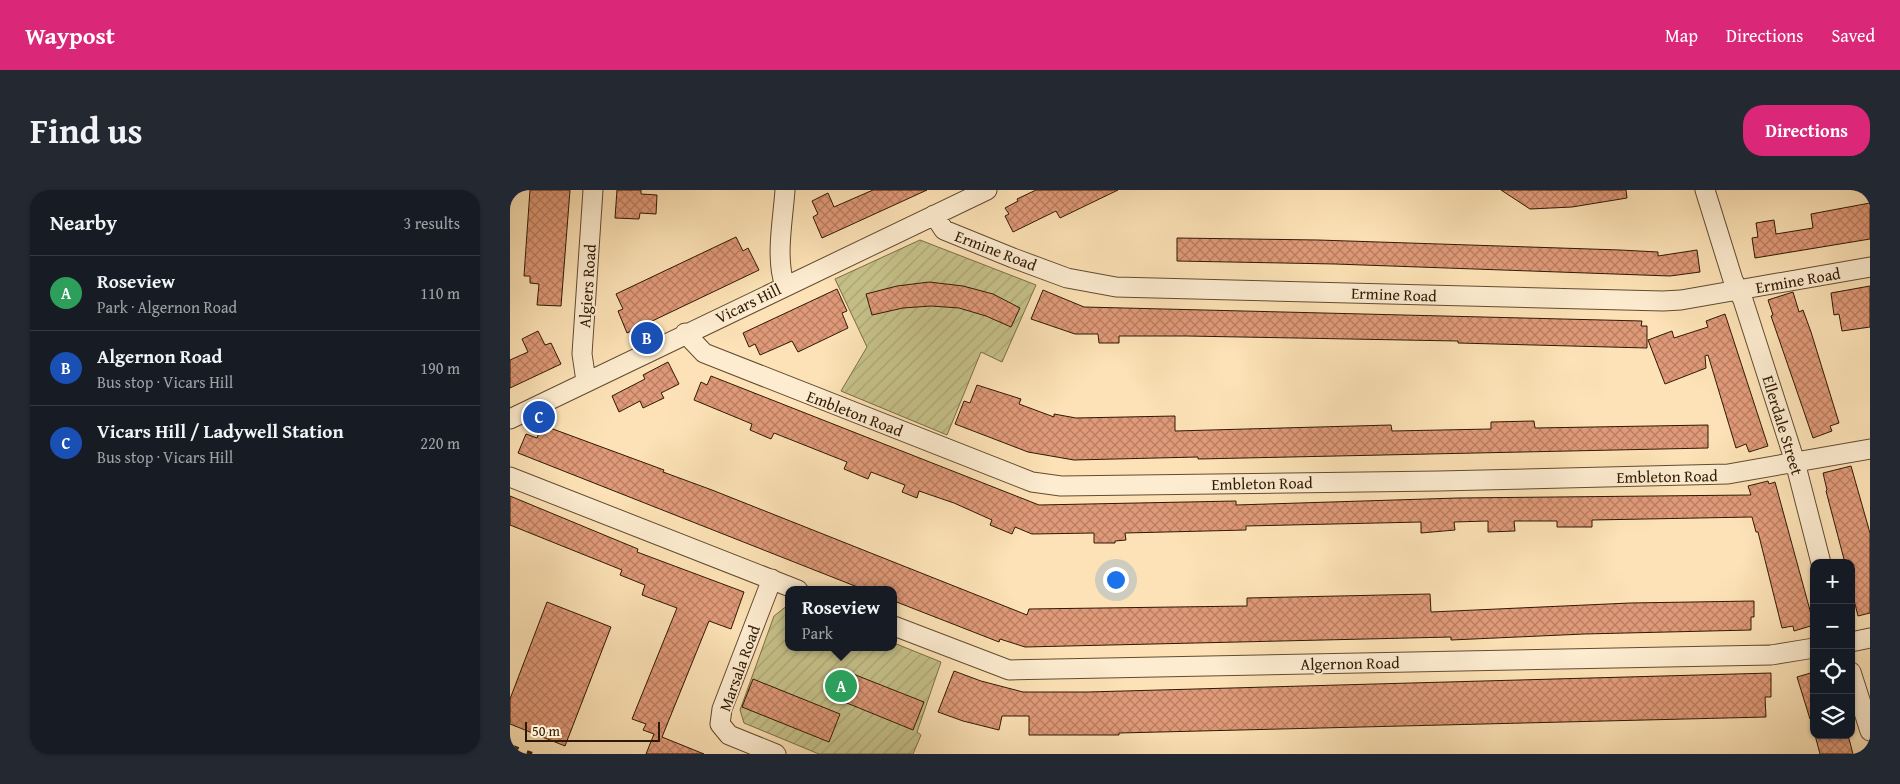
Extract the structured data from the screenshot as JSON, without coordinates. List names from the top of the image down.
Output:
{
  "streets": {
    "street": [
      "Ermine Road",
      "Algiers Road",
      "Vicars Hill",
      "Embleton Road",
      "Ellerdale Street",
      "Algernon Road",
      "Marsala Road"
    ]
  },
  "crossings": [
    ["Ermine Road", "Vicars Hill"],
    ["Ermine Road", "Ellerdale Street"],
    ["Algiers Road", "Vicars Hill"],
    ["Vicars Hill", "Embleton Road"],
    ["Embleton Road", "Ellerdale Street"]
  ],
  "scale_bar": "50 m",
  "page": {
    "header": "Waypost",
    "nav": ["Map", "Directions", "Saved"],
    "title": "Find us",
    "buttons": "Directions",
    "heading": ["Nearby", "3 results"],
    "list": [
      {
        "mark": "A",
        "name": "Roseview",
        "note": "Park · Algernon Road",
        "value": "110 m"
      },
      {
        "mark": "B",
        "name": "Algernon Road",
        "note": "Bus stop · Vicars Hill",
        "value": "190 m"
      },
      {
        "mark": "C",
        "name": "Vicars Hill / Ladywell Station",
        "note": "Bus stop · Vicars Hill",
        "value": "220 m"
      }
    ],
    "pins": ["B", "C", "A"],
    "map_buttons": ["+", "−"],
    "popup": ["Roseview", "Park"],
    "scale": "50 m"
  }
}
